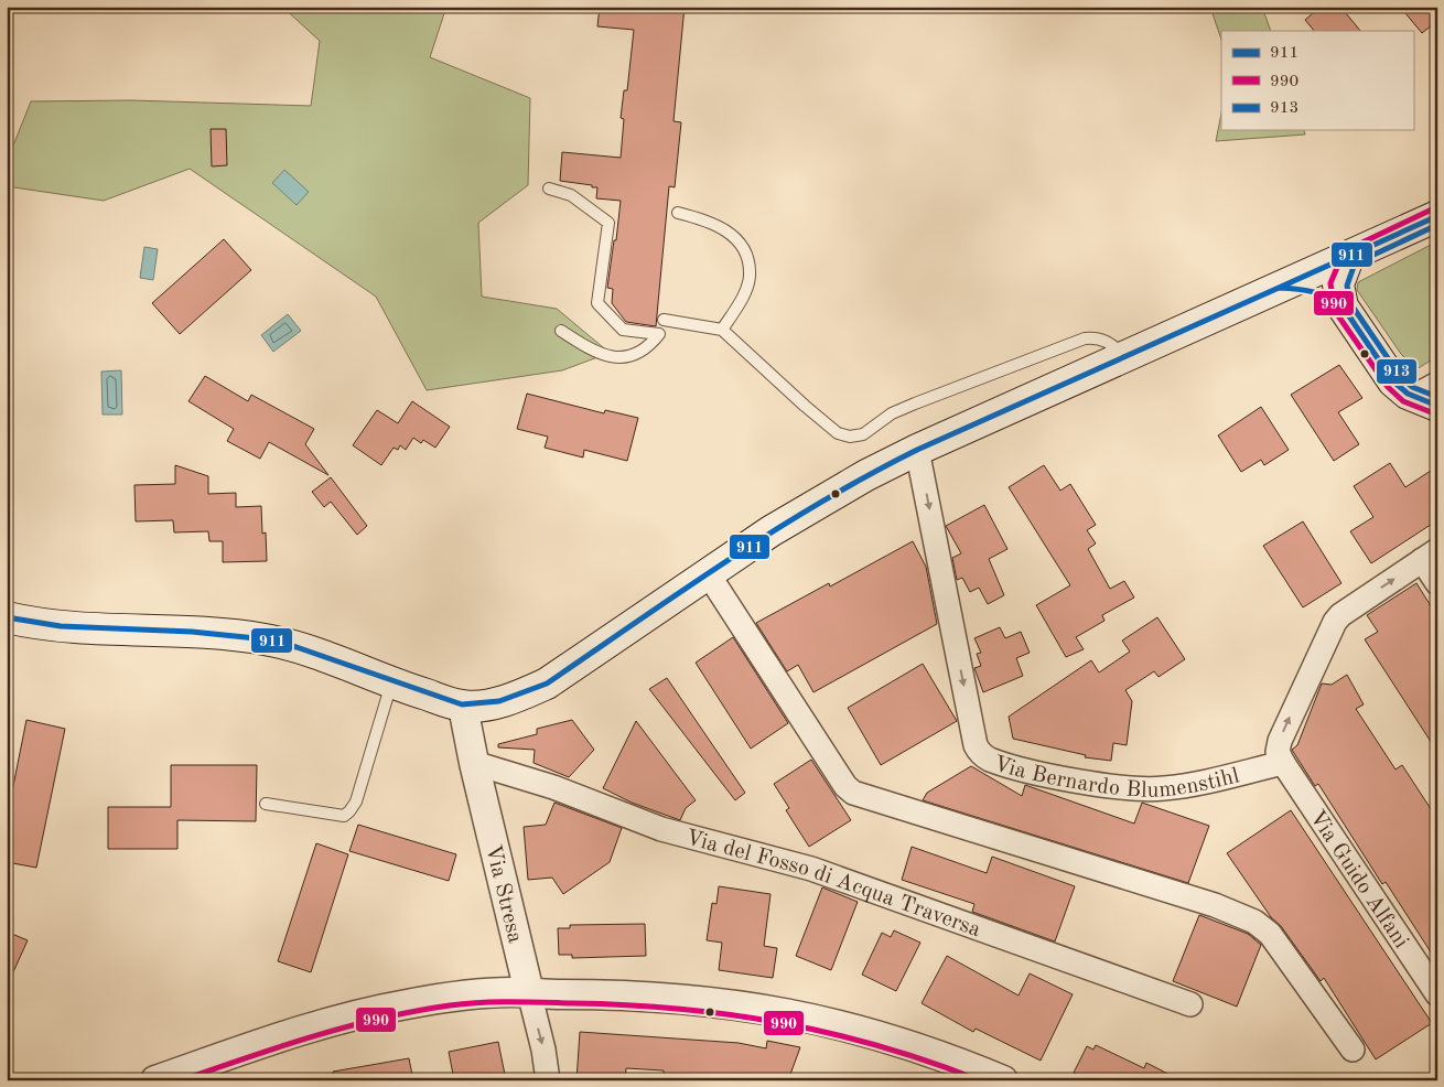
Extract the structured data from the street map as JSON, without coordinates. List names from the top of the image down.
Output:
{
  "streets": {
    "street": [
      "Via Bernardo Blumenstihl",
      "Via Guido Alfani",
      "Via del Fosso di Acqua Traversa",
      "Via Stresa"
    ]
  },
  "crossings": [
    ["Via Bernardo Blumenstihl", "Via Guido Alfani"],
    ["Via del Fosso di Acqua Traversa", "Via Stresa"]
  ],
  "lines": ["transit line 990", "transit line 911", "transit line 913"],
  "legend": ["911", "990", "913"]
}
